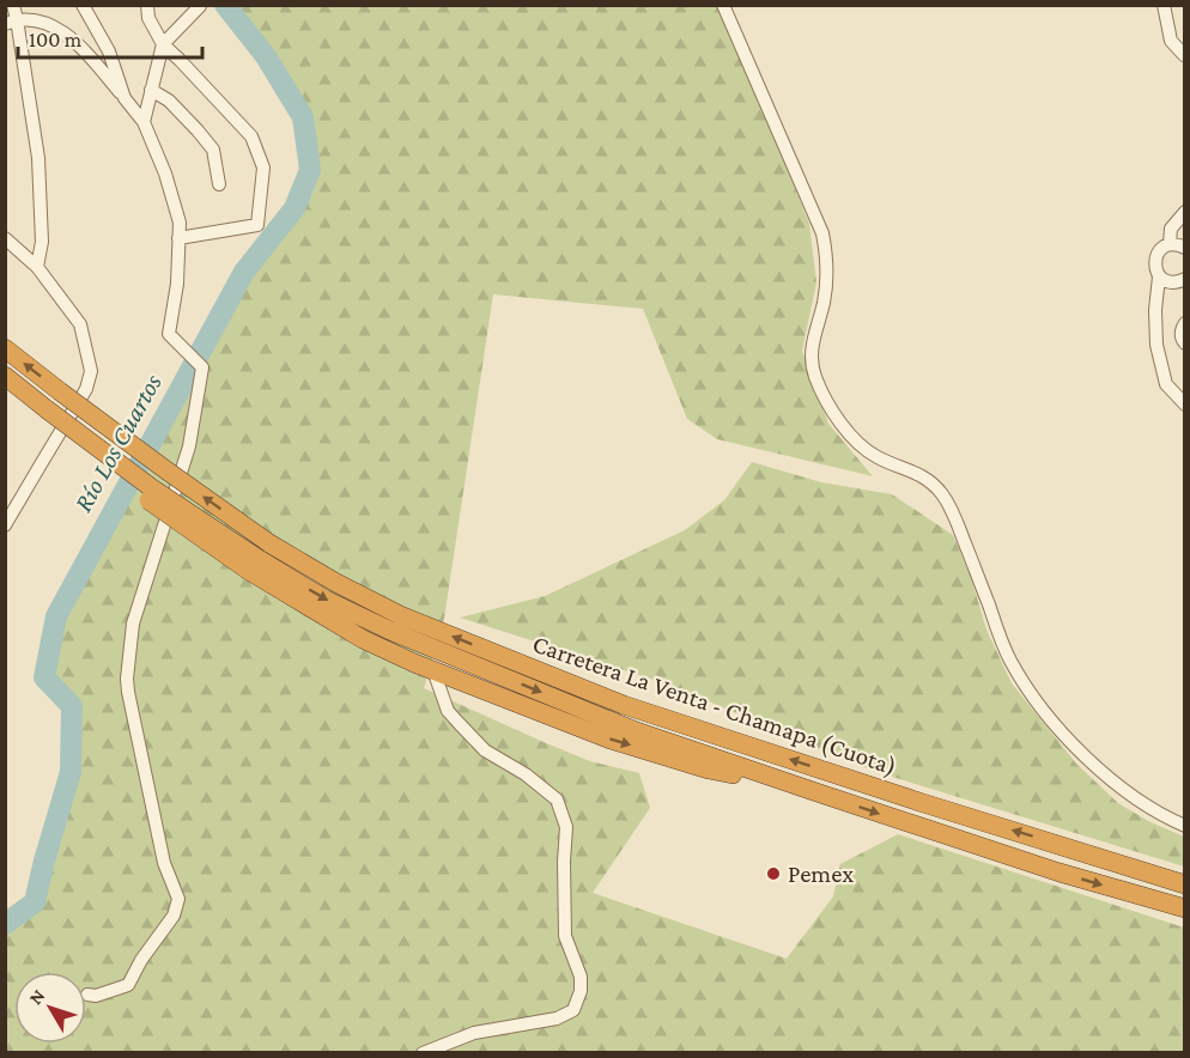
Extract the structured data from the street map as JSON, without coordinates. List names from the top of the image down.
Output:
{
  "streets": {
    "highway": ["Carretera La Venta - Chamapa (Cuota)"]
  },
  "water": ["Río Los Cuartos"],
  "places": ["Pemex"],
  "scale_bar": "100 m",
  "north": "top left"
}
